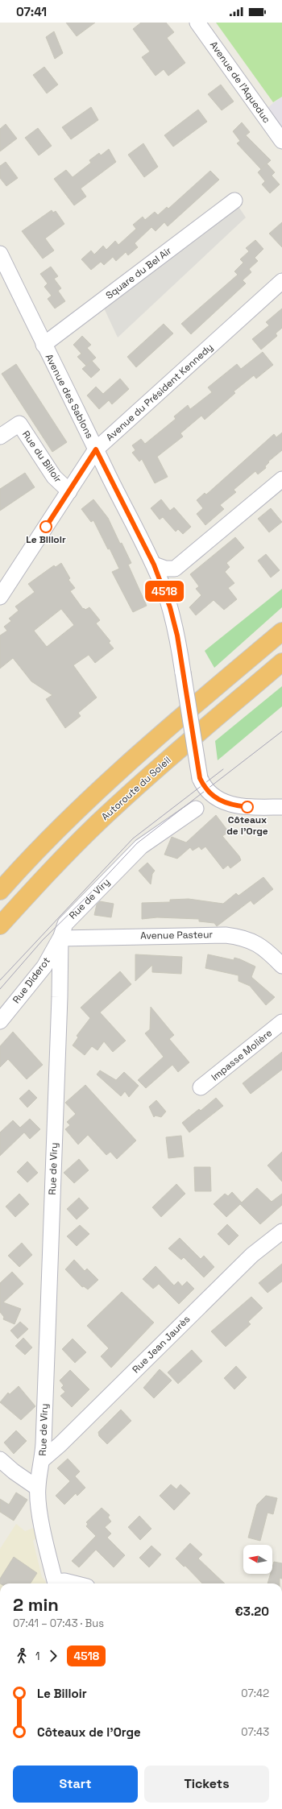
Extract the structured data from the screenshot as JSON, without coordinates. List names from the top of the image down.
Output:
{
  "streets": {
    "highway": ["Autoroute du Soleil"],
    "street": [
      "Avenue de l'Aqueduc",
      "Square du Bel Air",
      "Avenue du Président Kennedy",
      "Avenue des Sablons",
      "Rue du Billoir",
      "Rue de Viry",
      "Avenue Pasteur",
      "Rue Diderot",
      "Impasse Molière",
      "Rue Jean Jaurès"
    ]
  },
  "crossings": [
    ["Square du Bel Air", "Avenue des Sablons"],
    ["Avenue du Président Kennedy", "Avenue des Sablons"],
    ["Avenue du Président Kennedy", "Rue du Billoir"],
    ["Rue de Viry", "Avenue Pasteur"],
    ["Rue de Viry", "Rue Diderot"],
    ["Rue de Viry", "Rue Jean Jaurès"],
    ["Avenue Pasteur", "Rue Diderot"]
  ],
  "places": ["Le Billoir", "Côteaux de l'Orge"],
  "lines": ["bus line 4518"],
  "north": "left",
  "page": {
    "status": "07:41",
    "on_map": "4518",
    "heading": ["2 min", "07:41 – 07:43 · Bus", "€3.20"],
    "legs": ["1", "4518"],
    "list": [
      {
        "name": "Le Billoir",
        "value": "07:42"
      },
      {
        "name": "Côteaux de l'Orge",
        "value": "07:43"
      }
    ],
    "buttons": ["Start", "Tickets"]
  }
}
